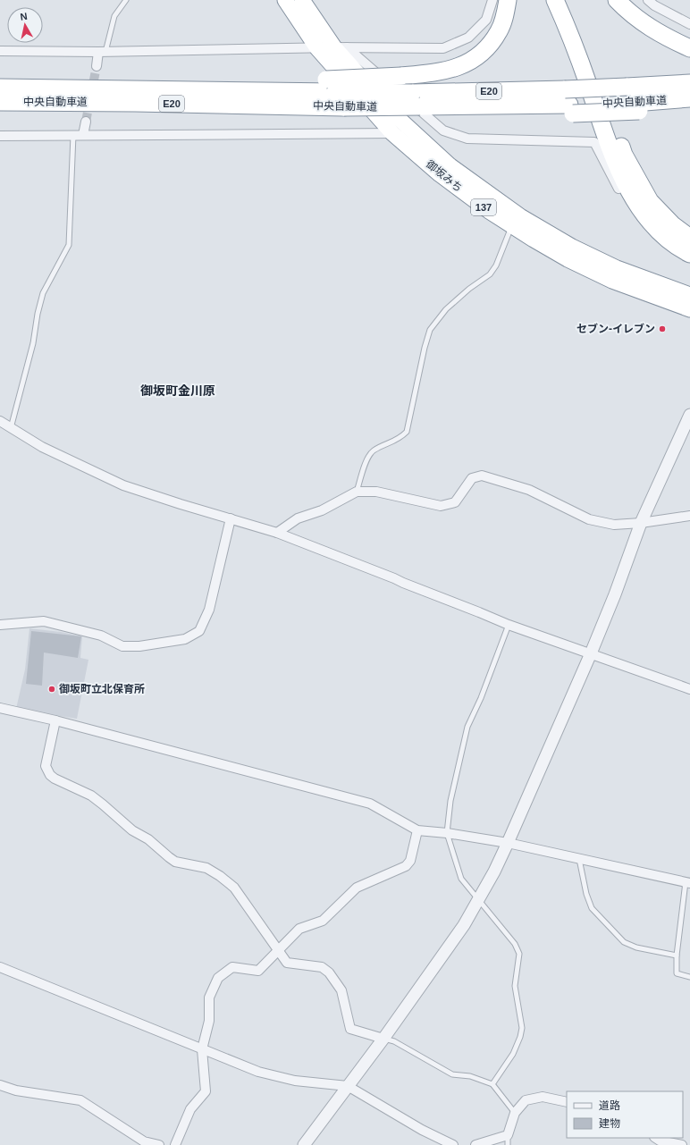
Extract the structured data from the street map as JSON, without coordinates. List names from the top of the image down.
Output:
{
  "streets": {
    "highway": [
      "E20",
      "中央自動車道",
      "御坂みち",
      "137"
    ]
  },
  "districts": ["御坂町金川原"],
  "places": ["セブン-イレブン", "御坂町立北保育所"],
  "legend": ["道路", "建物"],
  "north": "top"
}
